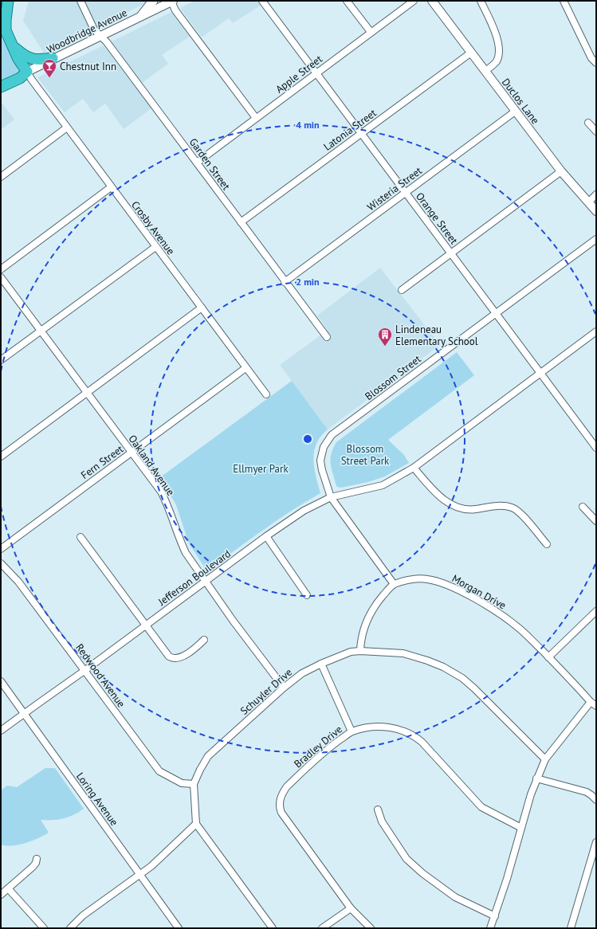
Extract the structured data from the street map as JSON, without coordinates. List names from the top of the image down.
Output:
{
  "streets": {
    "street": [
      "Woodbridge Avenue",
      "Apple Street",
      "Duclos Lane",
      "Latonia Street",
      "Garden Street",
      "Wisteria Street",
      "Orange Street",
      "Crosby Avenue",
      "Blossom Street",
      "Fern Street",
      "Oakland Avenue",
      "Jefferson Boulevard",
      "Morgan Drive",
      "Redwood Avenue",
      "Schuyler Drive",
      "Bradley Drive",
      "Loring Avenue"
    ]
  },
  "crossings": [
    ["Woodbridge Avenue", "Garden Street"],
    ["Woodbridge Avenue", "Crosby Avenue"],
    ["Apple Street", "Garden Street"],
    ["Apple Street", "Orange Street"],
    ["Duclos Lane", "Latonia Street"],
    ["Duclos Lane", "Wisteria Street"],
    ["Latonia Street", "Garden Street"],
    ["Latonia Street", "Orange Street"],
    ["Garden Street", "Wisteria Street"],
    ["Wisteria Street", "Orange Street"],
    ["Orange Street", "Blossom Street"],
    ["Orange Street", "Jefferson Boulevard"],
    ["Crosby Avenue", "Fern Street"],
    ["Blossom Street", "Jefferson Boulevard"],
    ["Fern Street", "Oakland Avenue"],
    ["Oakland Avenue", "Jefferson Boulevard"],
    ["Oakland Avenue", "Schuyler Drive"],
    ["Jefferson Boulevard", "Redwood Avenue"],
    ["Jefferson Boulevard", "Loring Avenue"],
    ["Redwood Avenue", "Schuyler Drive"]
  ],
  "parks": ["Blossom Street Park", "Ellmyer Park"],
  "places": {
    "bar": ["Chestnut Inn"],
    "building": ["Lindeneau Elementary School"]
  },
  "rings": ["4 min", "2 min"]
}
